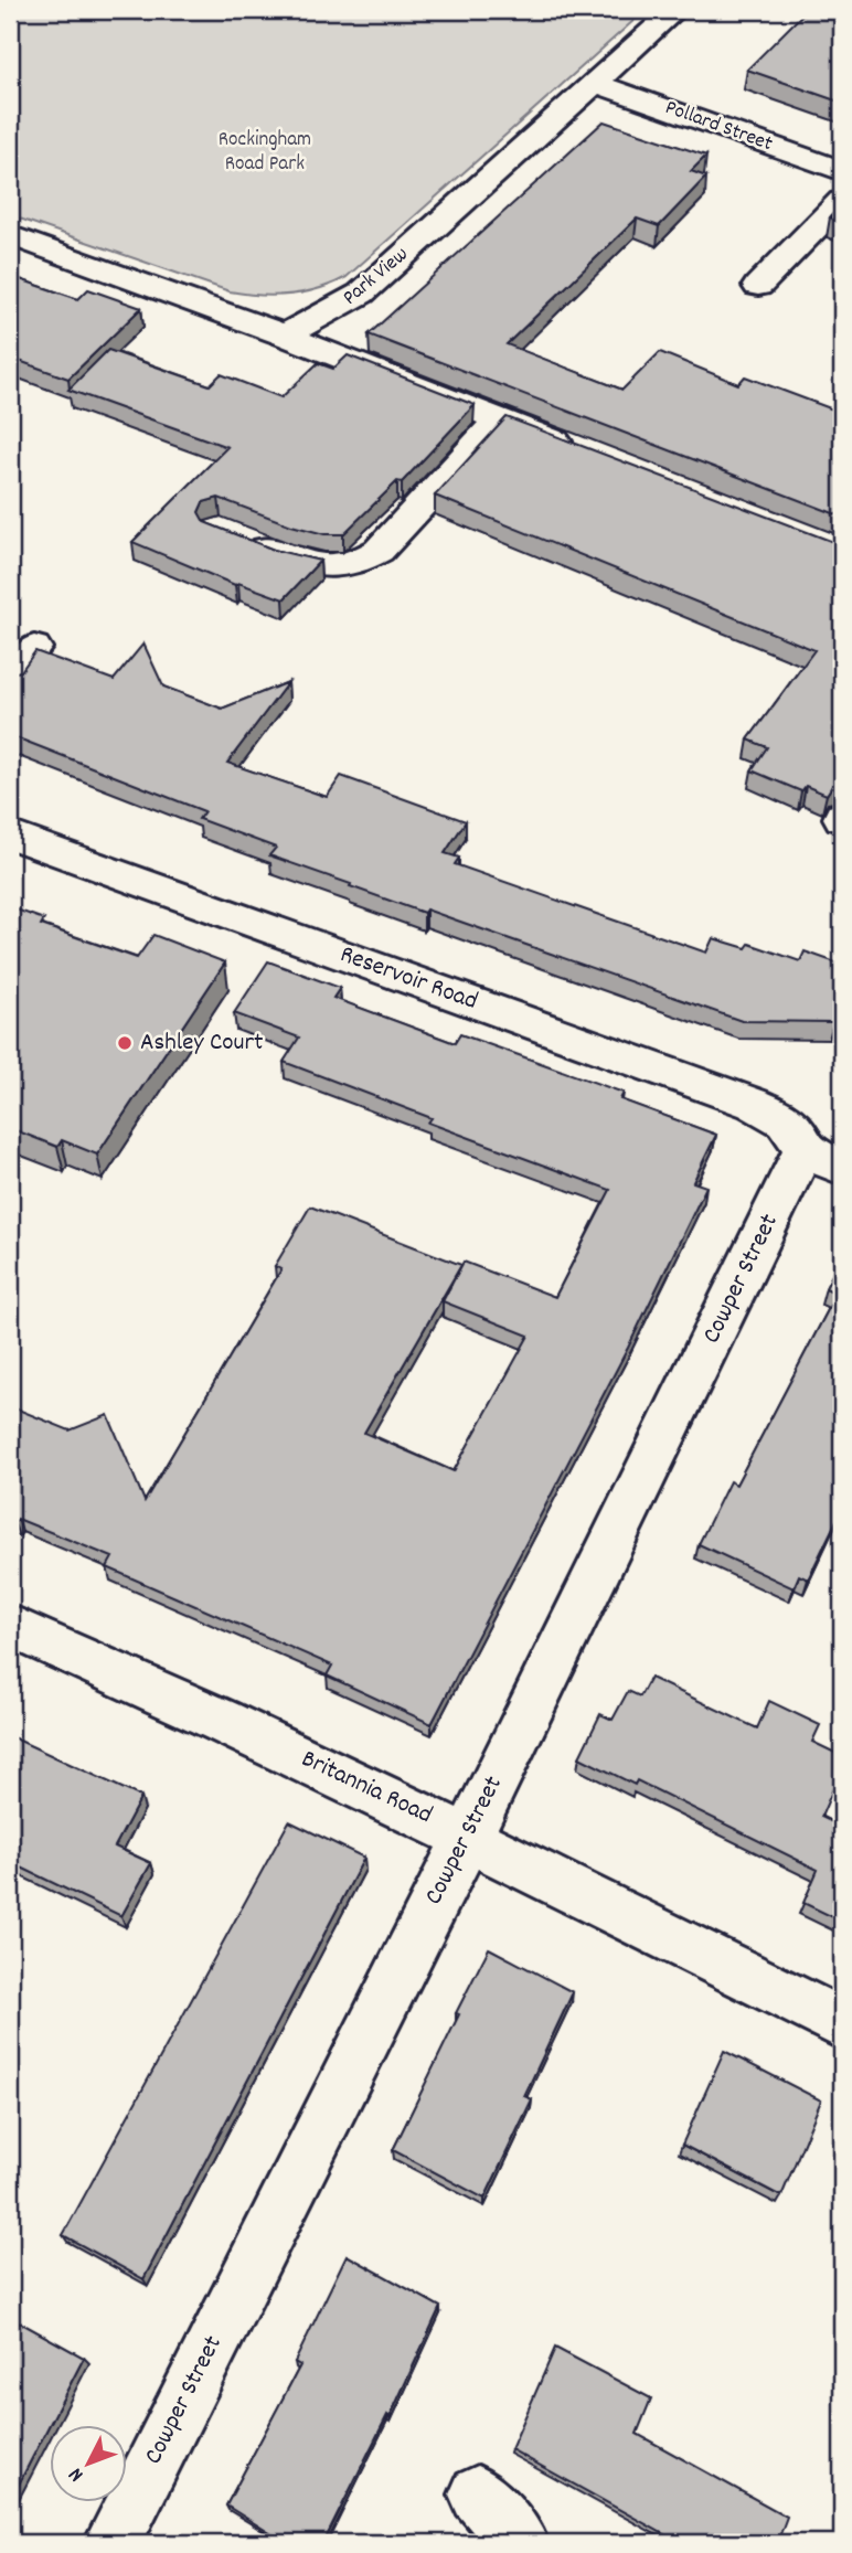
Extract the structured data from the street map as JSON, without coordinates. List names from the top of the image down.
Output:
{
  "streets": {
    "street": [
      "Pollard Street",
      "Park View",
      "Reservoir Road",
      "Cowper Street",
      "Britannia Road"
    ]
  },
  "crossings": [
    ["Pollard Street", "Park View"],
    ["Reservoir Road", "Cowper Street"],
    ["Cowper Street", "Britannia Road"]
  ],
  "parks": ["Rockingham Road Park"],
  "places": ["Ashley Court"],
  "north": "bottom left"
}
